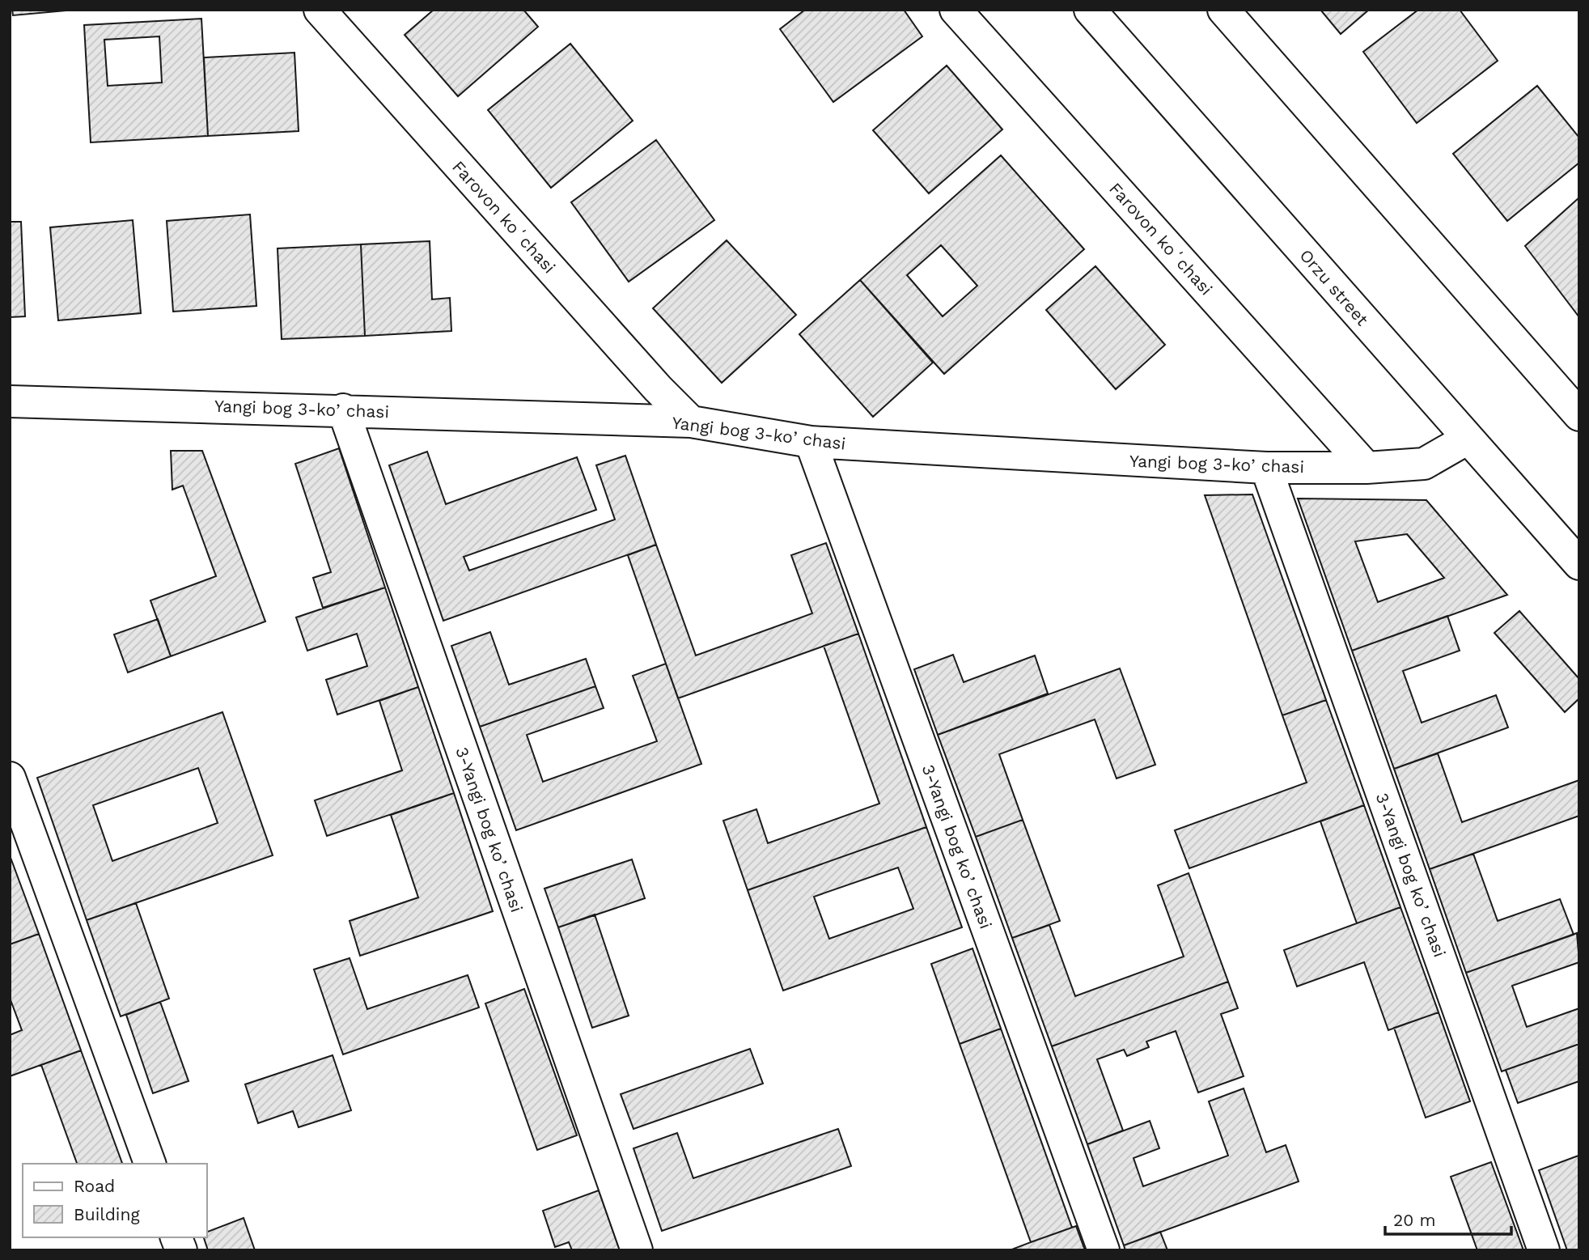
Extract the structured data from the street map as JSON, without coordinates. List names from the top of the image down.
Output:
{
  "streets": {
    "street": [
      "Farovon koʻchasi",
      "Orzu street",
      "Yangi bog 3-koʼchasi",
      "3-Yangi bog koʼchasi"
    ]
  },
  "crossings": [
    ["Farovon koʻchasi", "Yangi bog 3-koʼchasi"],
    ["Orzu street", "Yangi bog 3-koʼchasi"],
    ["Yangi bog 3-koʼchasi", "3-Yangi bog koʼchasi"]
  ],
  "legend": ["Road", "Building"],
  "scale_bar": "20 m"
}
